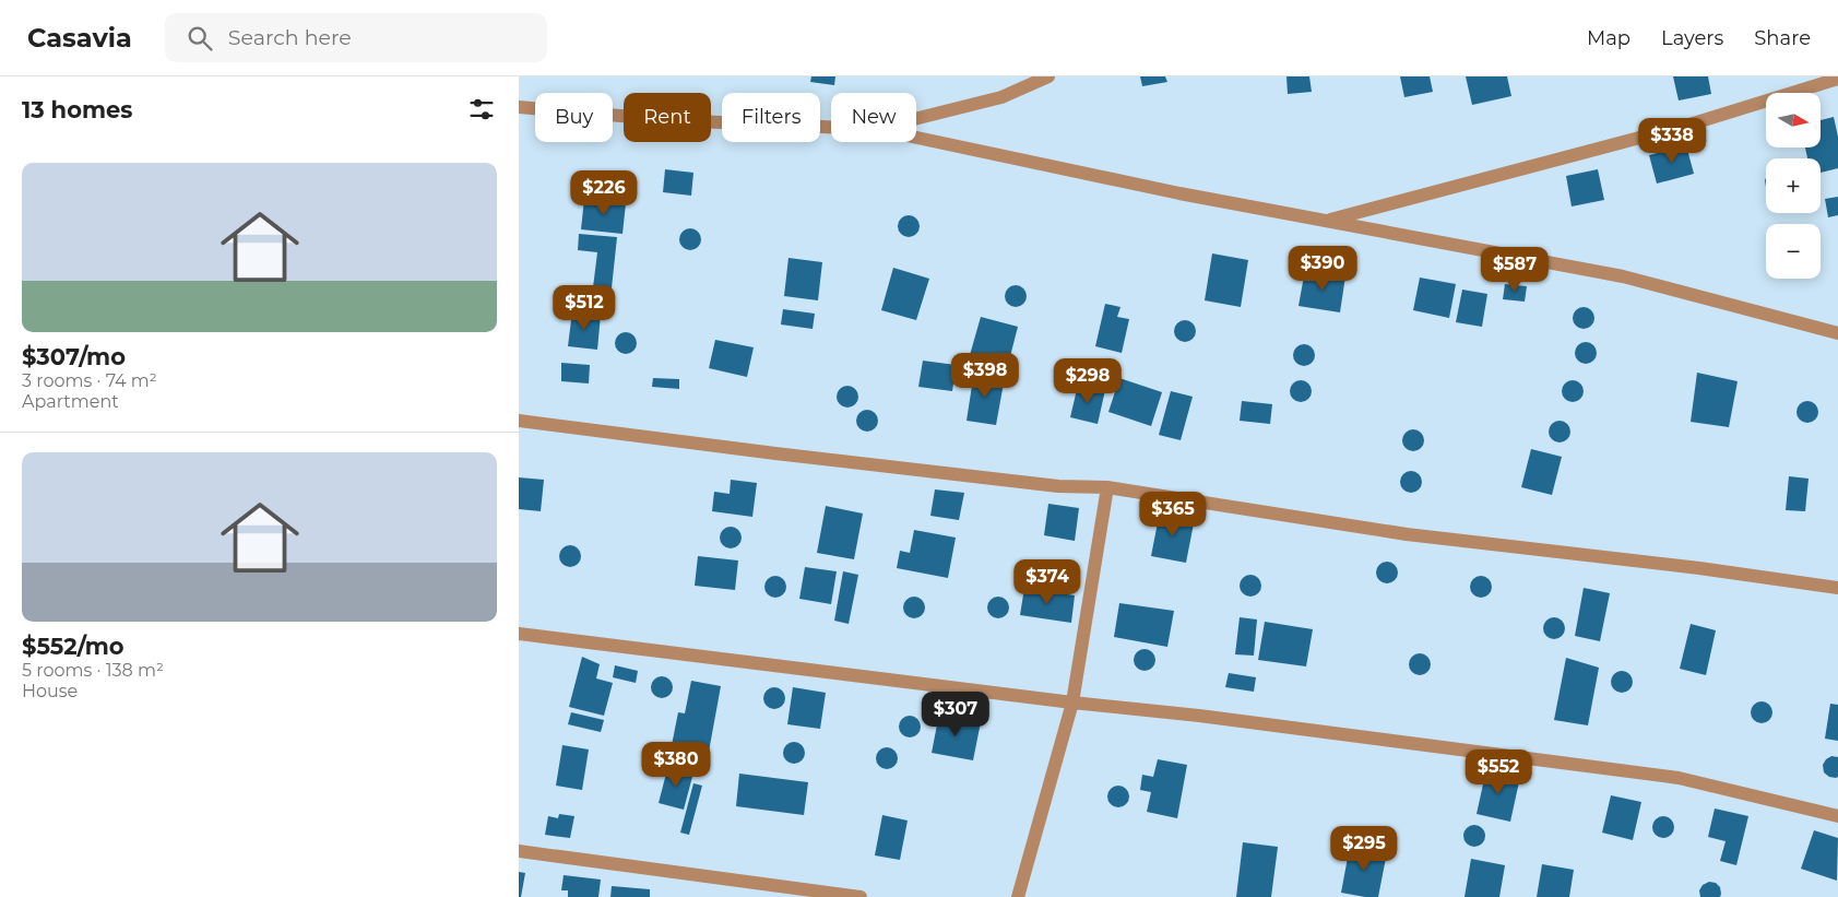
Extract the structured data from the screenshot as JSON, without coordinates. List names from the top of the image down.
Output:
{
  "north": "right",
  "page": {
    "header": "Casavia",
    "search": "Search here",
    "nav": ["Map", "Layers", "Share"],
    "heading": "13 homes",
    "map_buttons": ["+", "−"],
    "chip": [
      "Buy",
      "Rent",
      "Filters",
      "New"
    ],
    "price": [
      "$338",
      "$226",
      "$390",
      "$587",
      "$512",
      "$398",
      "$298",
      "$365",
      "$374",
      "$307",
      "$380",
      "$552",
      "$295"
    ],
    "list": [
      {
        "name": "$307/mo",
        "note": "3 rooms · 74 m² · Apartment"
      },
      {
        "name": "$552/mo",
        "note": "5 rooms · 138 m² · House"
      }
    ]
  }
}
